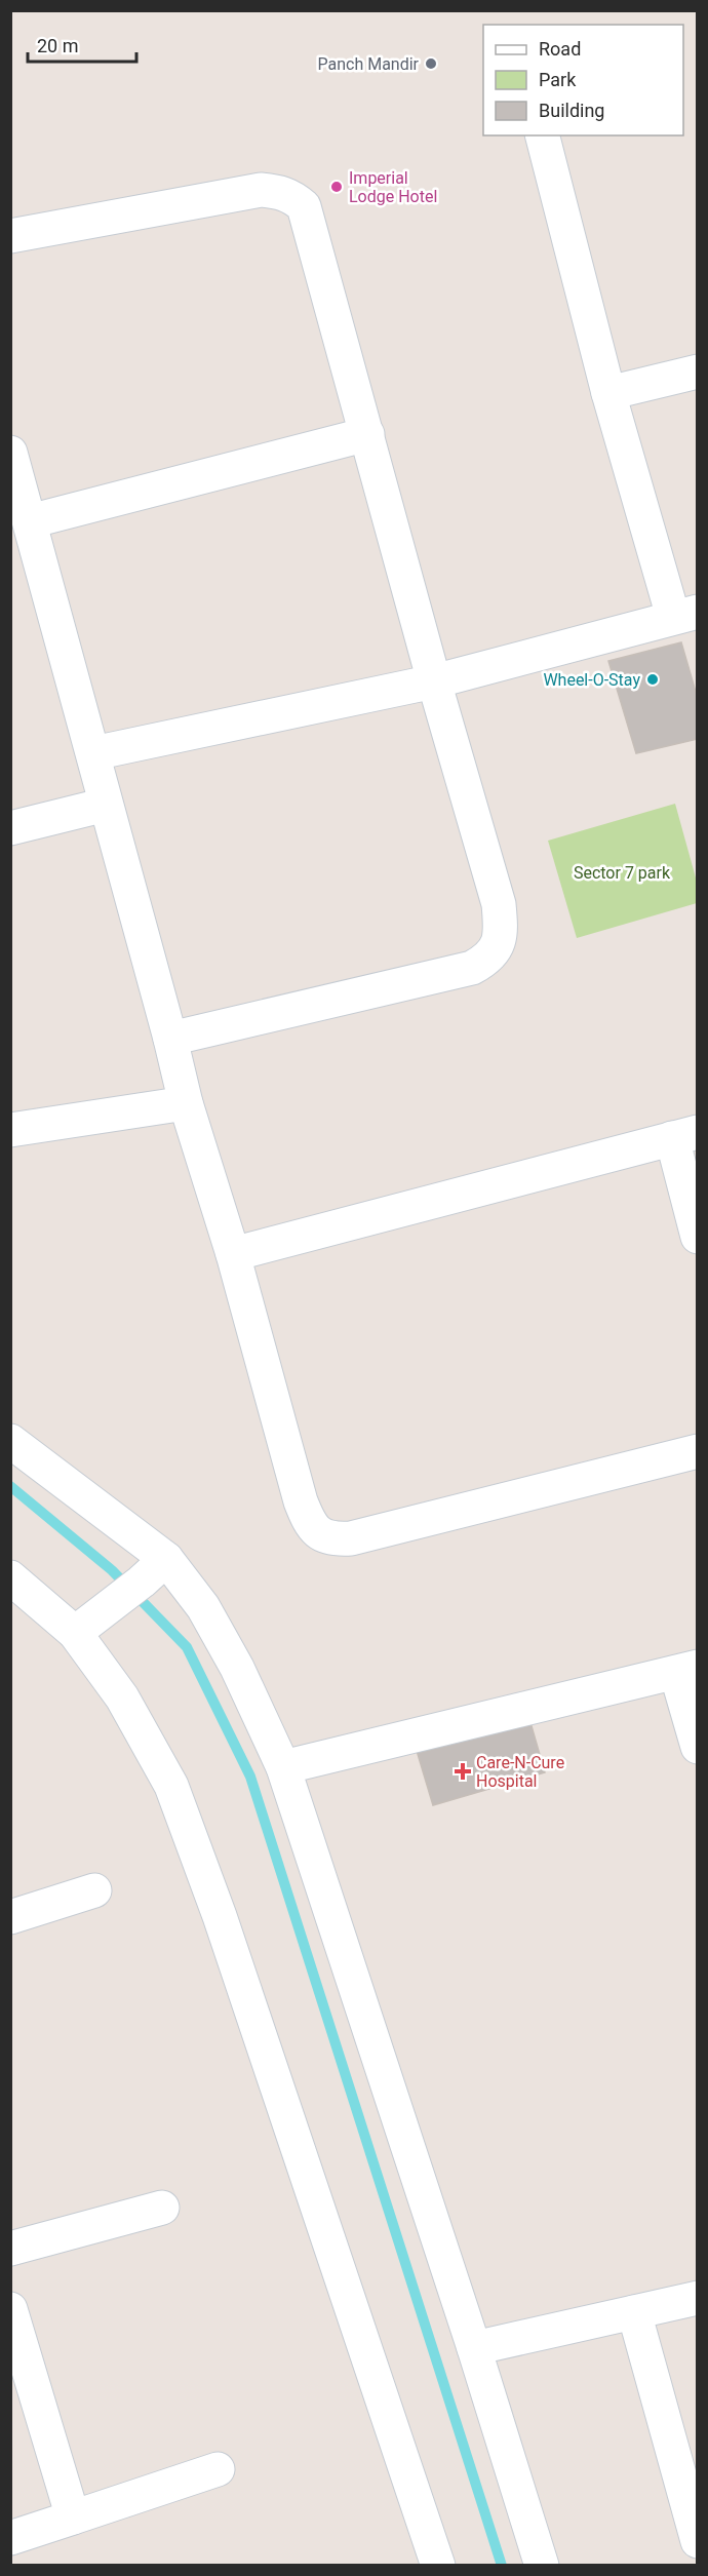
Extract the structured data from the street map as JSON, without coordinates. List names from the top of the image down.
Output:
{
  "parks": ["Sector 7 park"],
  "places": {
    "other": ["Panch Mandir", "Imperial Lodge Hotel", "Wheel-O-Stay"],
    "health": ["Care-N-Cure Hospital"]
  },
  "legend": ["Road", "Park", "Building"],
  "scale_bar": "20 m"
}
